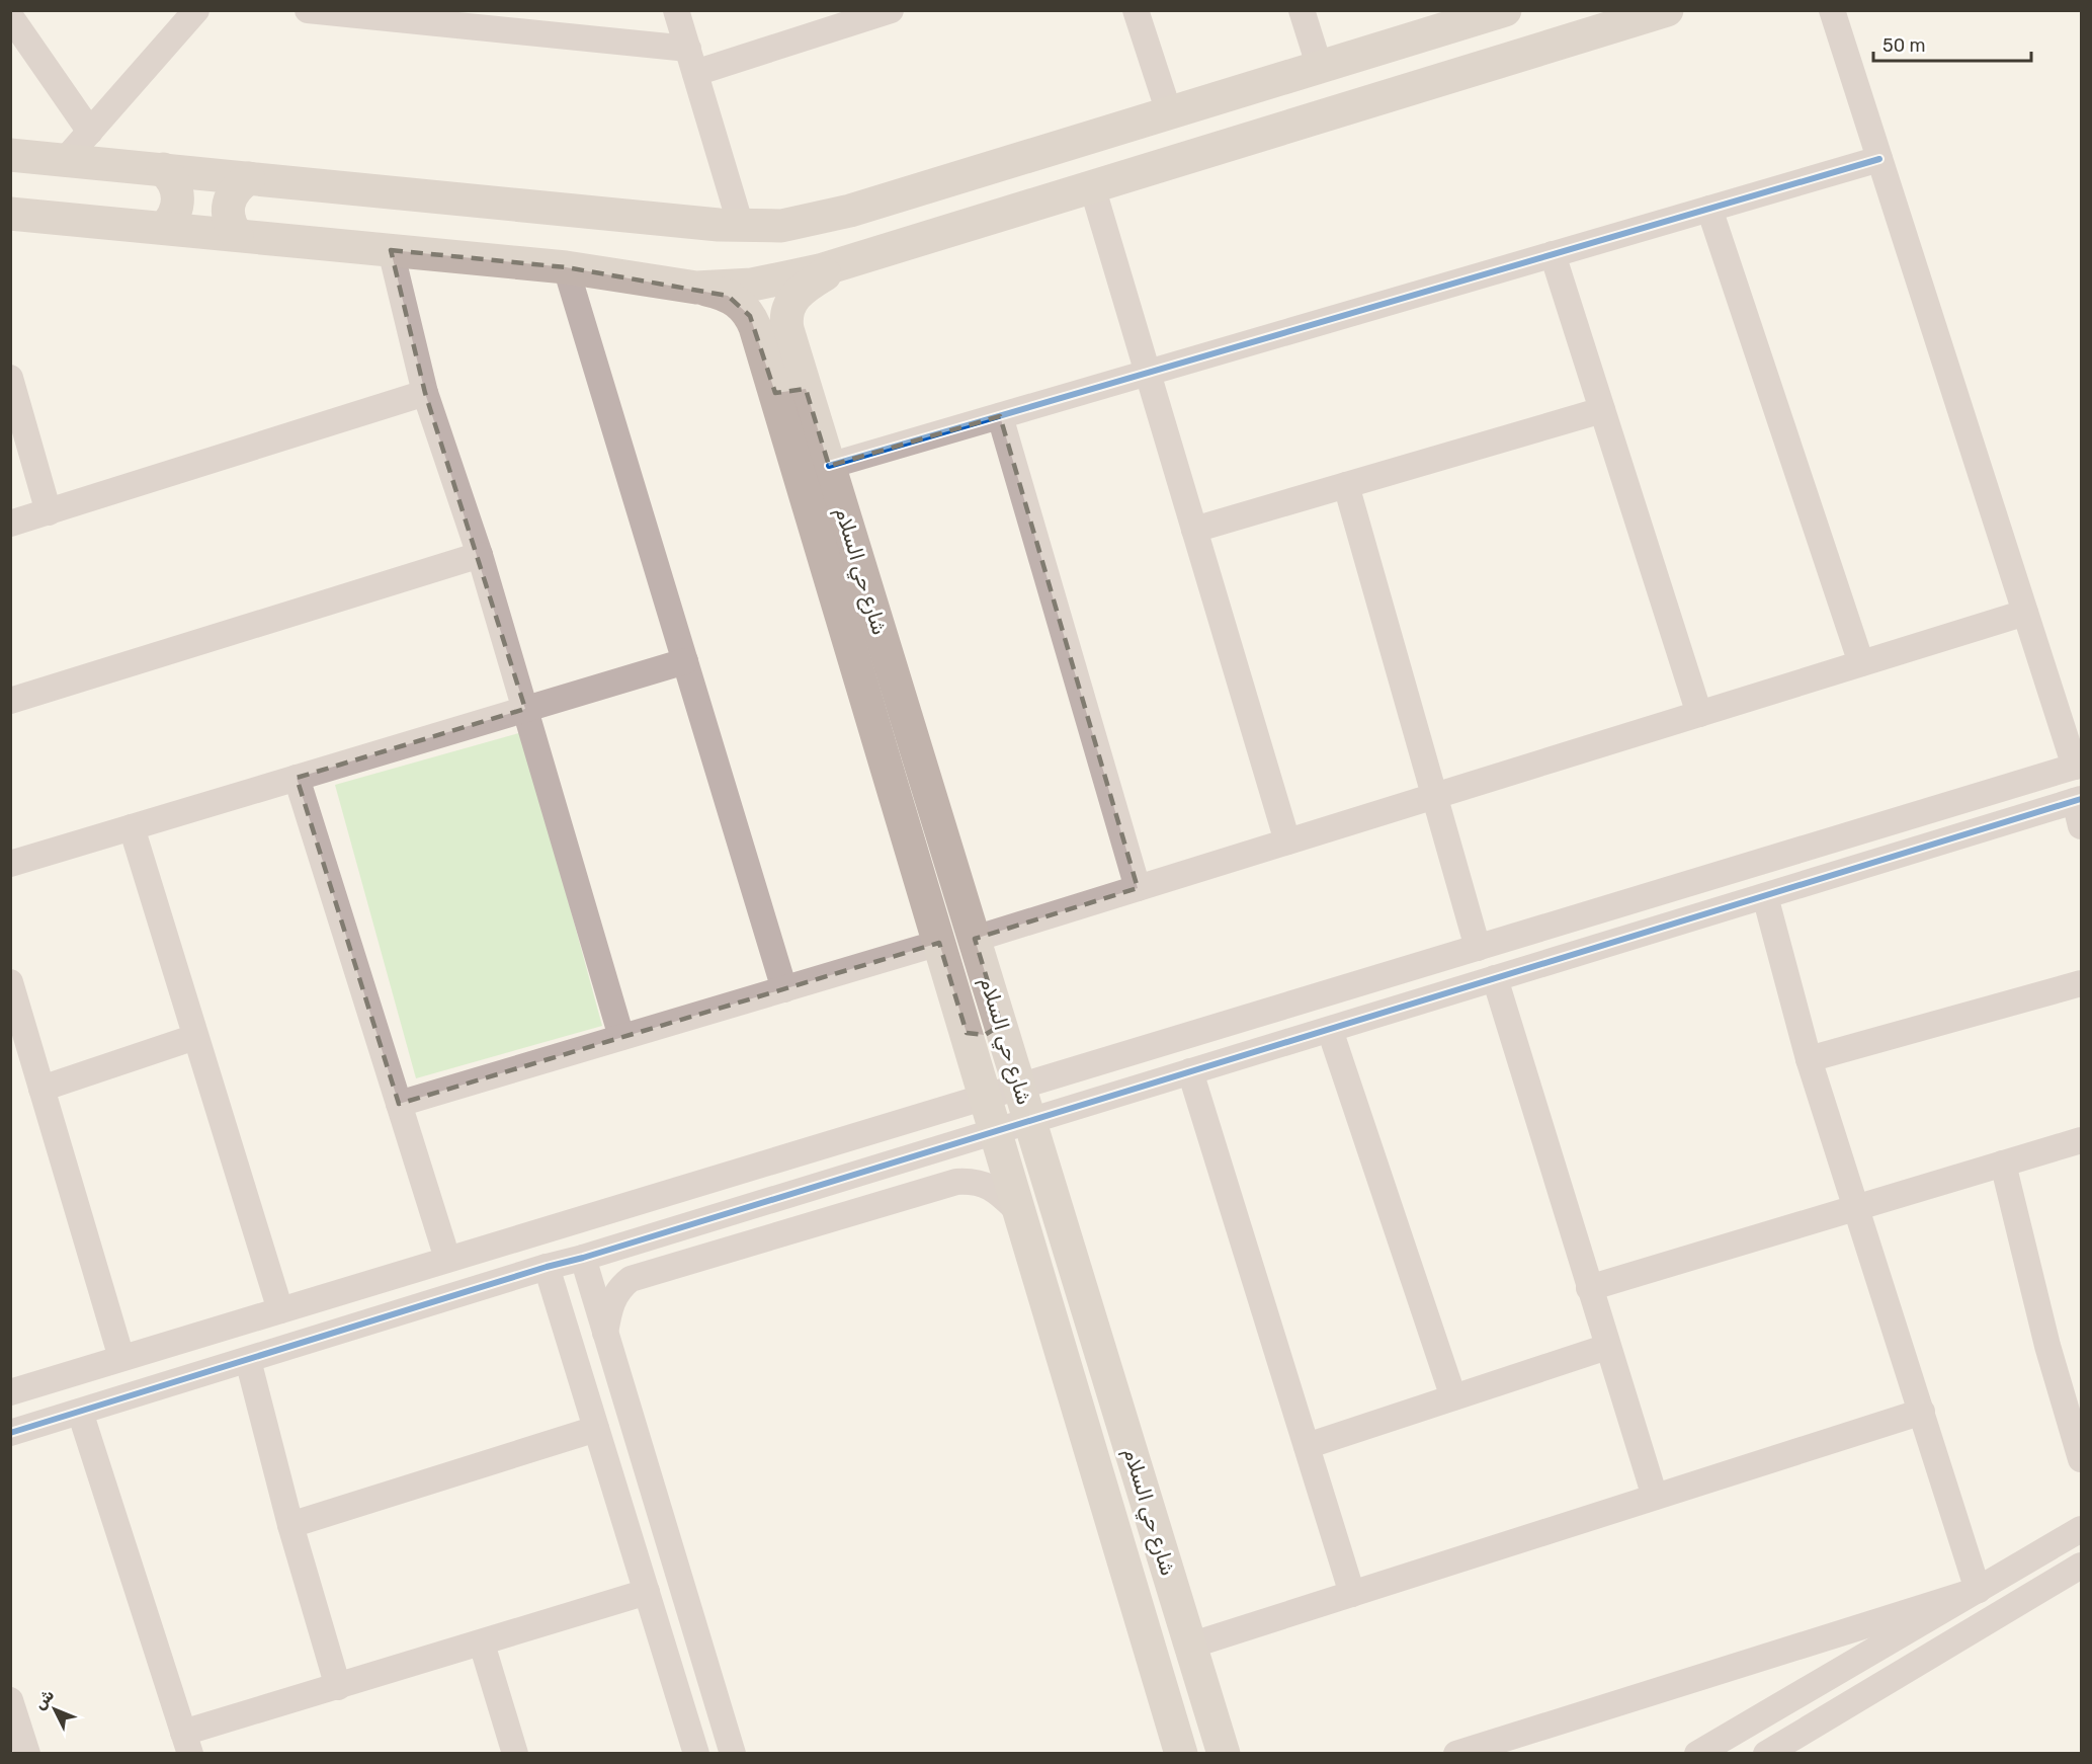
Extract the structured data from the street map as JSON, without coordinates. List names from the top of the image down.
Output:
{
  "streets": {
    "main road": ["شارع حي السلام"]
  },
  "scale_bar": "50 m",
  "north": "top left"
}
